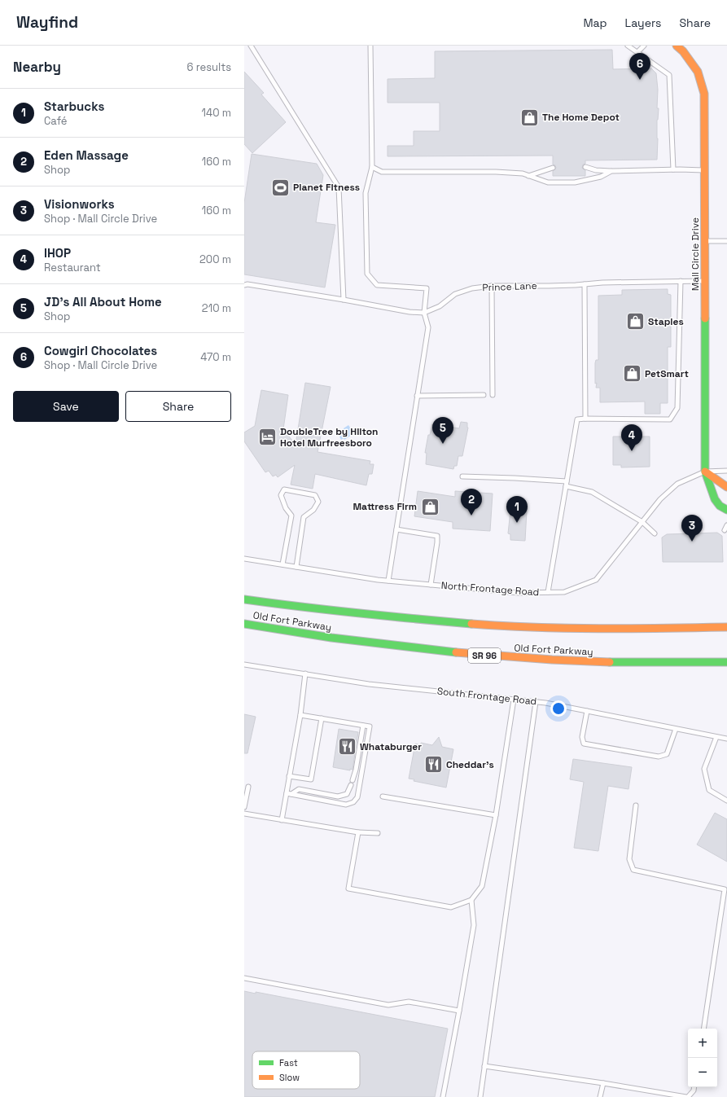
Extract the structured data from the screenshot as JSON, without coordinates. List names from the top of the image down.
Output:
{
  "streets": {
    "main road": ["Mall Circle Drive", "Old Fort Parkway", "SR 96"],
    "lane": ["Prince Lane", "North Frontage Road", "South Frontage Road"]
  },
  "crossings": [
    ["Mall Circle Drive", "Prince Lane"],
    ["Mall Circle Drive", "North Frontage Road"]
  ],
  "places": {
    "shop": [
      "The Home Depot",
      "Staples",
      "PetSmart",
      "Mattress Firm"
    ],
    "sports": ["Planet Fitness"],
    "hotel": ["DoubleTree by Hilton Hotel Murfreesboro"],
    "restaurant": ["Whataburger", "Cheddar's"]
  },
  "legend": ["Fast", "Slow"],
  "page": {
    "header": "Wayfind",
    "nav": ["Map", "Layers", "Share"],
    "heading": ["Nearby", "6 results"],
    "pins": [
      "6",
      "5",
      "4",
      "2",
      "1",
      "3"
    ],
    "list": [
      {
        "mark": "1",
        "name": "Starbucks",
        "note": "Café",
        "value": "140 m"
      },
      {
        "mark": "2",
        "name": "Eden Massage",
        "note": "Shop",
        "value": "160 m"
      },
      {
        "mark": "3",
        "name": "Visionworks",
        "note": "Shop · Mall Circle Drive",
        "value": "160 m"
      },
      {
        "mark": "4",
        "name": "IHOP",
        "note": "Restaurant",
        "value": "200 m"
      },
      {
        "mark": "5",
        "name": "JD's All About Home",
        "note": "Shop",
        "value": "210 m"
      },
      {
        "mark": "6",
        "name": "Cowgirl Chocolates",
        "note": "Shop · Mall Circle Drive",
        "value": "470 m"
      }
    ],
    "buttons": ["Save", "Share"],
    "map_buttons": ["+", "−"]
  }
}
